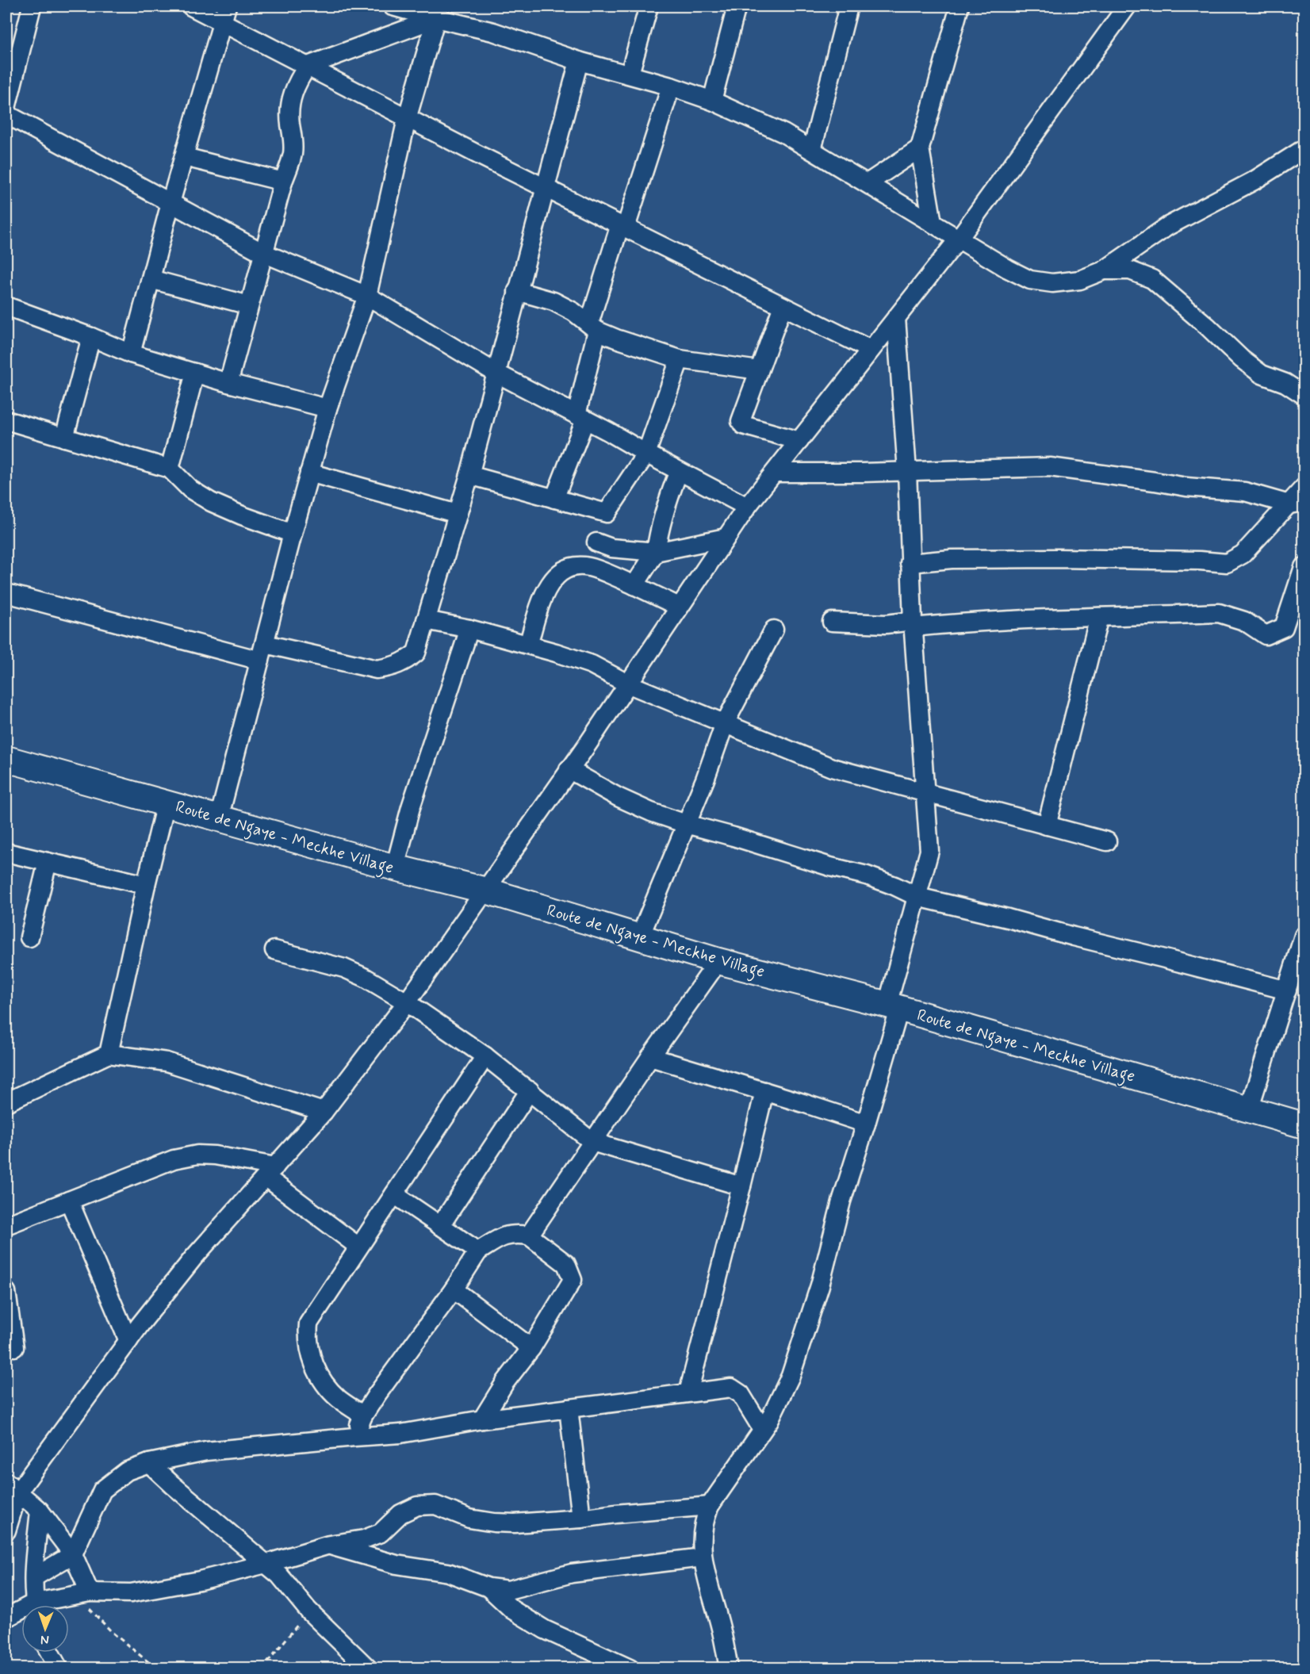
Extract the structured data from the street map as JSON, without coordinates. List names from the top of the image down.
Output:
{
  "streets": {
    "main road": ["Route de Ngaye - Meckhe Village"]
  },
  "north": "bottom"
}
